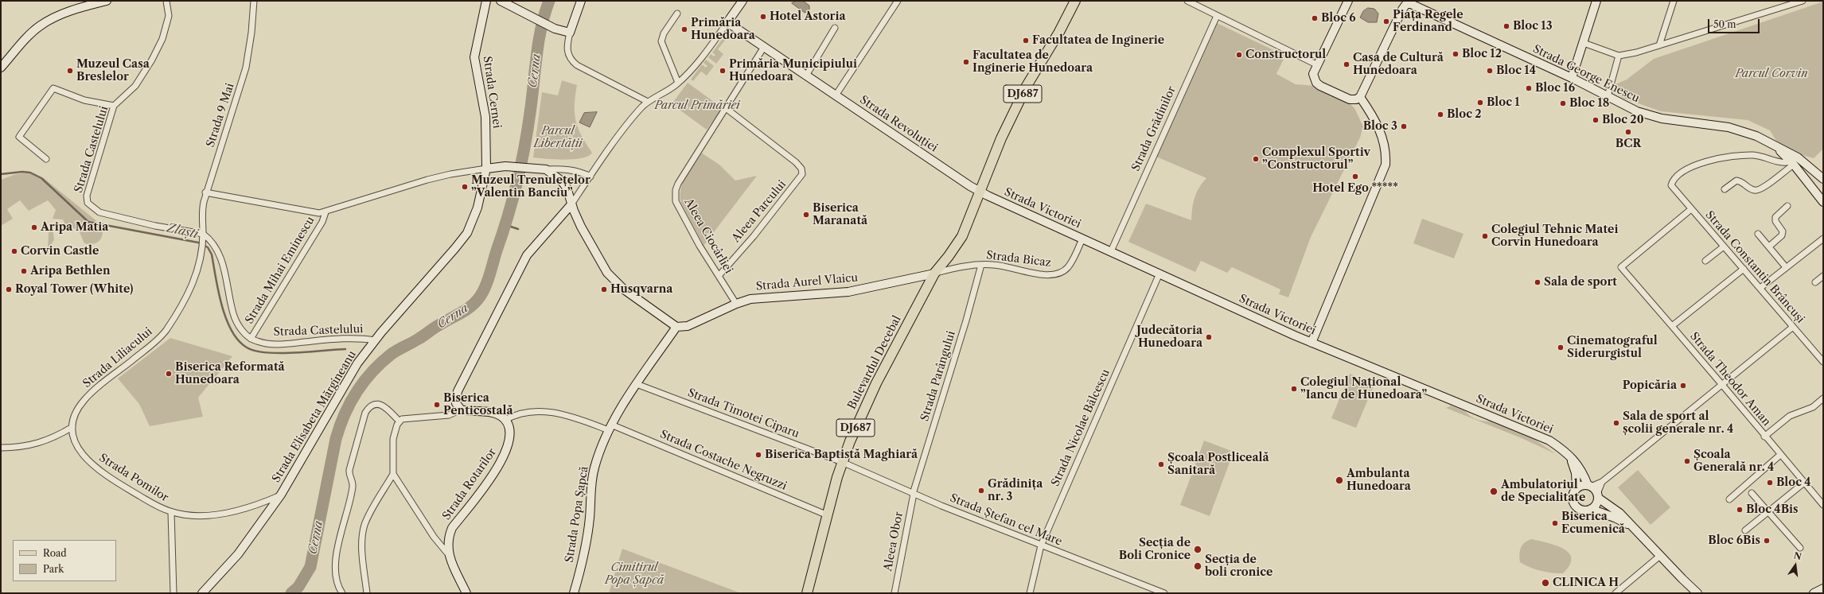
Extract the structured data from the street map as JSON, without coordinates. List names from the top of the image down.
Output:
{
  "streets": {
    "main road": ["DJ687", "Bulevardul Decebal"],
    "street": [
      "Strada George Enescu",
      "Strada Cernei",
      "Strada 9 Mai",
      "Strada Revoluției",
      "Strada Grădinilor",
      "Strada Castelului",
      "Strada Victoriei",
      "Aleea Parcului",
      "Aleea Ciocârliei",
      "Strada Bicaz",
      "Strada Constantin Brâncuși",
      "Strada Mihai Eminescu",
      "Strada Aurel Vlaicu",
      "Strada Liliacului",
      "Strada Parângului",
      "Strada Theodor Aman",
      "Strada Timotei Ciparu",
      "Strada Elisabeta Mărgineanu",
      "Strada Nicolae Bălcescu",
      "Strada Costache Negruzzi",
      "Strada Pomilor",
      "Strada Rotarilor",
      "Strada Popa Șapcă",
      "Strada Ștefan cel Mare",
      "Aleea Obor"
    ]
  },
  "crossings": [
    ["Strada George Enescu", "Strada Constantin Brâncuși"],
    ["Strada Cernei", "Strada Elisabeta Mărgineanu"],
    ["DJ687", "Strada Revoluției"],
    ["DJ687", "Strada Victoriei"],
    ["DJ687", "Strada Bicaz"],
    ["DJ687", "Strada Aurel Vlaicu"],
    ["DJ687", "Bulevardul Decebal"],
    ["Strada 9 Mai", "Strada Castelului"],
    ["Strada 9 Mai", "Strada Liliacului"],
    ["Strada Revoluției", "Strada Victoriei"],
    ["Strada Revoluției", "Aleea Ciocârliei"],
    ["Strada Grădinilor", "Strada Victoriei"],
    ["Strada Castelului", "Strada Mihai Eminescu"],
    ["Strada Castelului", "Strada Liliacului"],
    ["Strada Castelului", "Strada Elisabeta Mărgineanu"],
    ["Strada Victoriei", "Strada Bicaz"],
    ["Strada Victoriei", "Strada Nicolae Bălcescu"],
    ["Aleea Parcului", "Aleea Ciocârliei"],
    ["Aleea Ciocârliei", "Strada Aurel Vlaicu"],
    ["Strada Bicaz", "Strada Aurel Vlaicu"],
    ["Strada Bicaz", "Bulevardul Decebal"],
    ["Strada Bicaz", "Strada Parângului"],
    ["Strada Constantin Brâncuși", "Strada Theodor Aman"],
    ["Strada Aurel Vlaicu", "Bulevardul Decebal"],
    ["Strada Aurel Vlaicu", "Strada Popa Șapcă"],
    ["Strada Liliacului", "Strada Pomilor"],
    ["Bulevardul Decebal", "Strada Timotei Ciparu"],
    ["Bulevardul Decebal", "Strada Costache Negruzzi"],
    ["Bulevardul Decebal", "Strada Ștefan cel Mare"],
    ["Strada Parângului", "Strada Ștefan cel Mare"],
    ["Strada Parângului", "Aleea Obor"],
    ["Strada Timotei Ciparu", "Strada Popa Șapcă"],
    ["Strada Timotei Ciparu", "Strada Ștefan cel Mare"],
    ["Strada Elisabeta Mărgineanu", "Strada Pomilor"],
    ["Strada Nicolae Bălcescu", "Strada Ștefan cel Mare"],
    ["Strada Costache Negruzzi", "Strada Rotarilor"],
    ["Strada Costache Negruzzi", "Strada Popa Șapcă"],
    ["Strada Ștefan cel Mare", "Aleea Obor"]
  ],
  "water": ["Cerna", "Zlaști"],
  "parks": [
    "Parcul Corvin",
    "Parcul Primăriei",
    "Parcul Libertății",
    "Cimitirul Popa Șapcă"
  ],
  "places": [
    "Hotel Astoria",
    "Bloc 6",
    "Piața Regele Ferdinand",
    "Bloc 13",
    "Primăria Hunedoara",
    "Facultatea de Inginerie",
    "Bloc 12",
    "Constructorul",
    "Facultatea de Inginerie Hunedoara",
    "Casa de Cultură Hunedoara",
    "Muzeul Casa Breslelor",
    "Primăria Municipiului Hunedoara",
    "Bloc 14",
    "Bloc 16",
    "Bloc 1",
    "Bloc 18",
    "Bloc 2",
    "Bloc 20",
    "Bloc 3",
    "BCR",
    "Complexul Sportiv ”Constructorul”",
    "Hotel Ego *****",
    "Muzeul Trenulețelor ”Valentin Banciu”",
    "Biserica Maranată",
    "Aripa Matia",
    "Colegiul Tehnic Matei Corvin Hunedoara",
    "Corvin Castle",
    "Aripa Bethlen",
    "Sala de sport",
    "Royal Tower (White)",
    "Husqvarna",
    "Judecătoria Hunedoara",
    "Cinematograful Siderurgistul",
    "Biserica Reformată Hunedoara",
    "Popicăria",
    "Colegiul Național ”Iancu de Hunedoara”",
    "Biserica Penticostală",
    "Sala de sport al școlii generale nr. 4",
    "Biserica Baptistă Maghiară",
    "Școala Generală nr. 4",
    "Școala Postliceală Sanitară",
    "Ambulanta Hunedoara",
    "Bloc 4",
    "Grădinița nr. 3",
    "Ambulatoriul de Specialitate",
    "Bloc 4Bis",
    "Biserica Ecumenică",
    "Bloc 6Bis",
    "Secția de Boli Cronice",
    "Secția de boli cronice",
    "CLINICA H"
  ],
  "legend": ["Road", "Park"],
  "scale_bar": "50 m",
  "north": "top"
}
